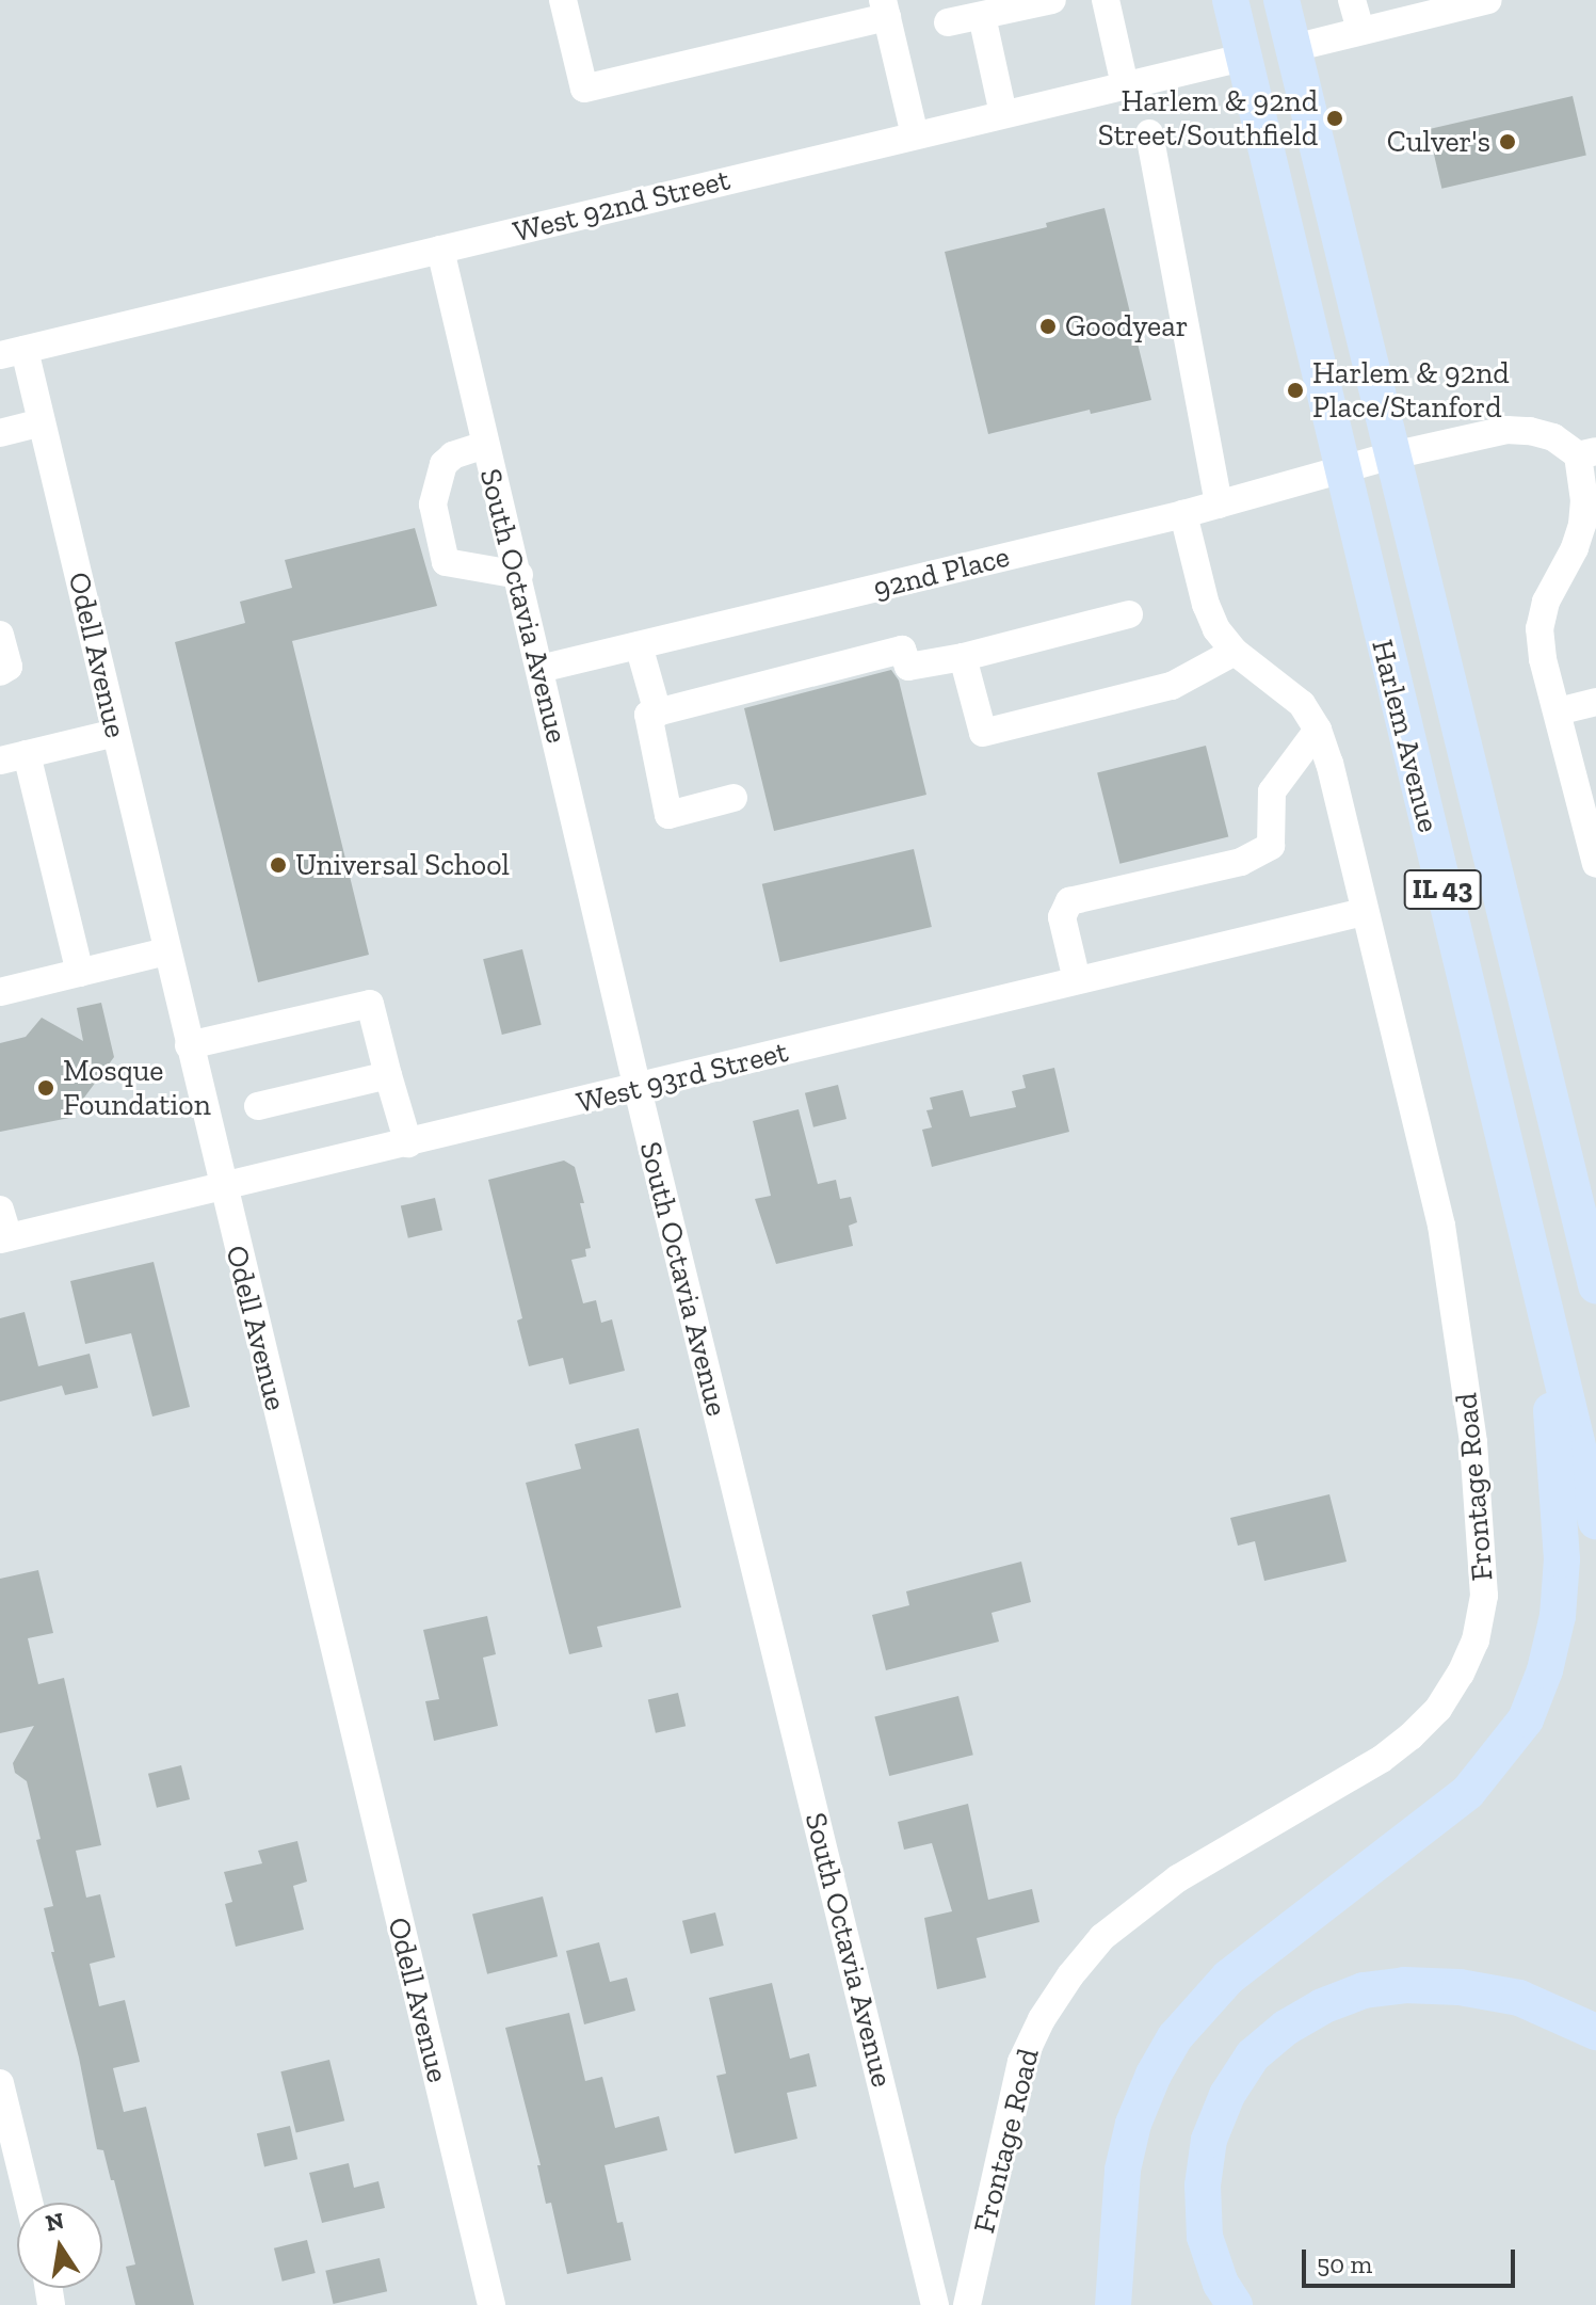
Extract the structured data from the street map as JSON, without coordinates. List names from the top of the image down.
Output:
{
  "streets": {
    "main road": ["Harlem Avenue", "IL 43"],
    "street": [
      "West 92nd Street",
      "92nd Place",
      "South Octavia Avenue",
      "Odell Avenue",
      "West 93rd Street",
      "Frontage Road"
    ]
  },
  "crossings": [
    ["West 92nd Street", "South Octavia Avenue"],
    ["West 92nd Street", "Odell Avenue"],
    ["West 92nd Street", "Harlem Avenue"],
    ["92nd Place", "South Octavia Avenue"],
    ["92nd Place", "Harlem Avenue"],
    ["92nd Place", "Frontage Road"],
    ["South Octavia Avenue", "West 93rd Street"],
    ["Odell Avenue", "West 93rd Street"],
    ["West 93rd Street", "Frontage Road"]
  ],
  "places": [
    "Harlem & 92nd Street/Southfield",
    "Culver's",
    "Goodyear",
    "Harlem & 92nd Place/Stanford",
    "Universal School",
    "Mosque Foundation"
  ],
  "scale_bar": "50 m",
  "north": "top"
}
